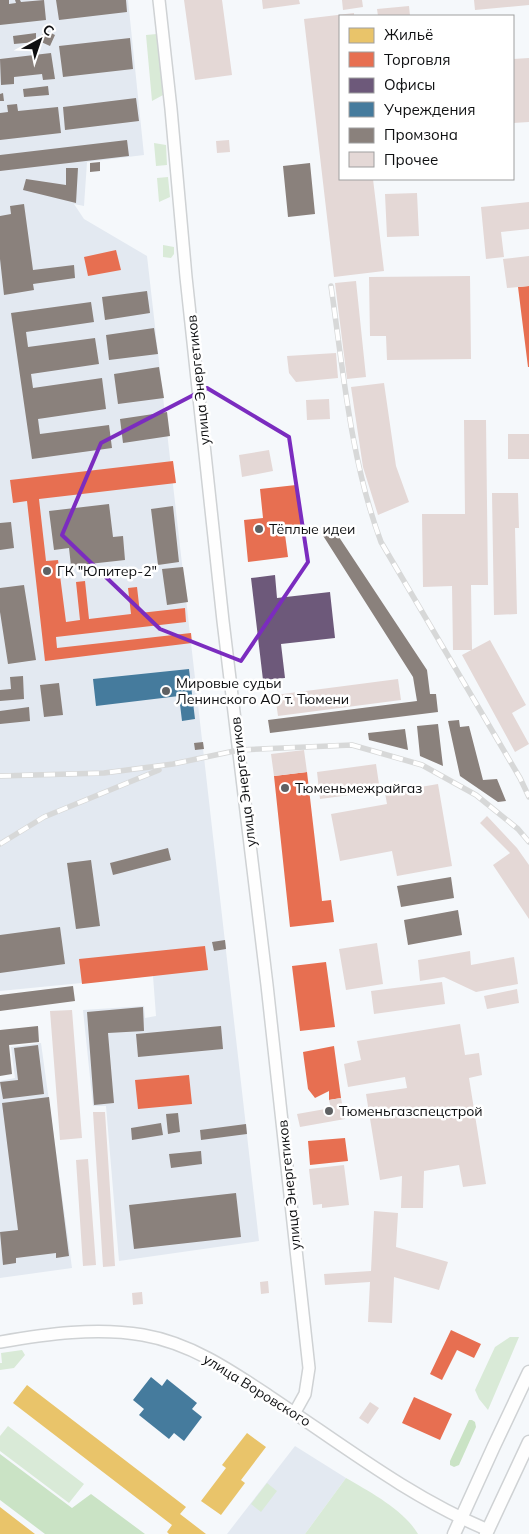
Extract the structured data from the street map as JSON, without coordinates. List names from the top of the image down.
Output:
{
  "streets": {
    "street": ["улица Энергетиков", "улица Воровского"]
  },
  "crossings": [
    ["улица Энергетиков", "улица Воровского"]
  ],
  "places": [
    "Тёплые идеи",
    "ГК \"Юпитер-2\"",
    "Мировые судьи Ленинского АО т. Тюмени",
    "Тюменьмежрайгаз",
    "Тюменьгазспецстрой"
  ],
  "legend": [
    "Жильё",
    "Торговля",
    "Офисы",
    "Учреждения",
    "Промзона",
    "Прочее"
  ],
  "north": "top right"
}
